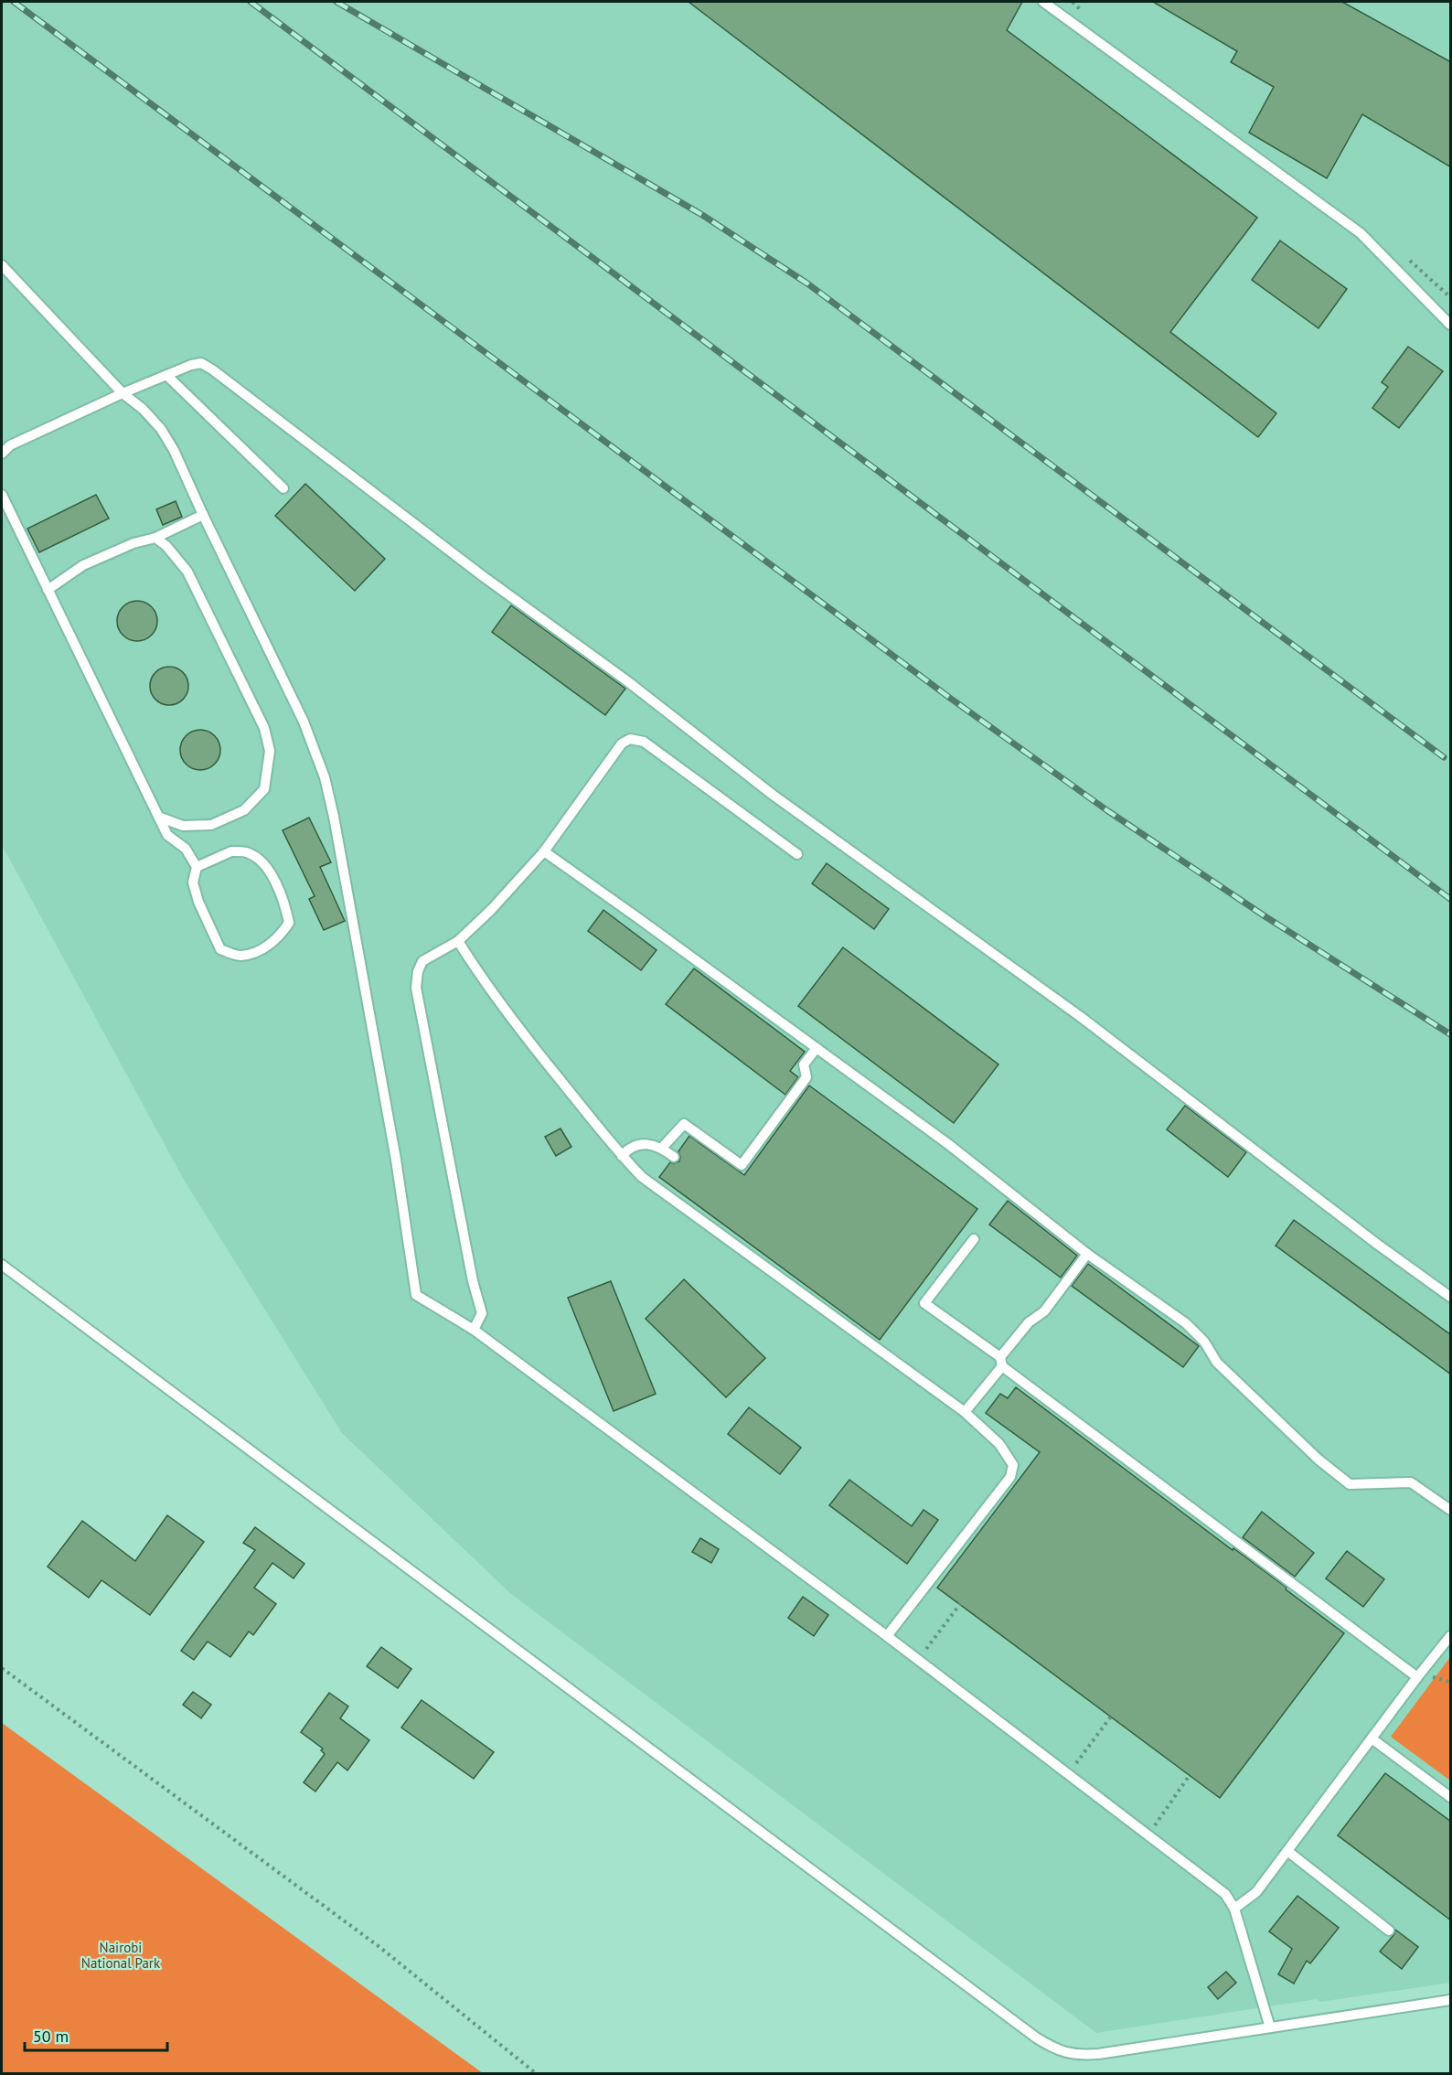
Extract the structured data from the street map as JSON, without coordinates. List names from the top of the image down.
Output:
{
  "parks": ["Nairobi National Park"],
  "scale_bar": "50 m"
}
